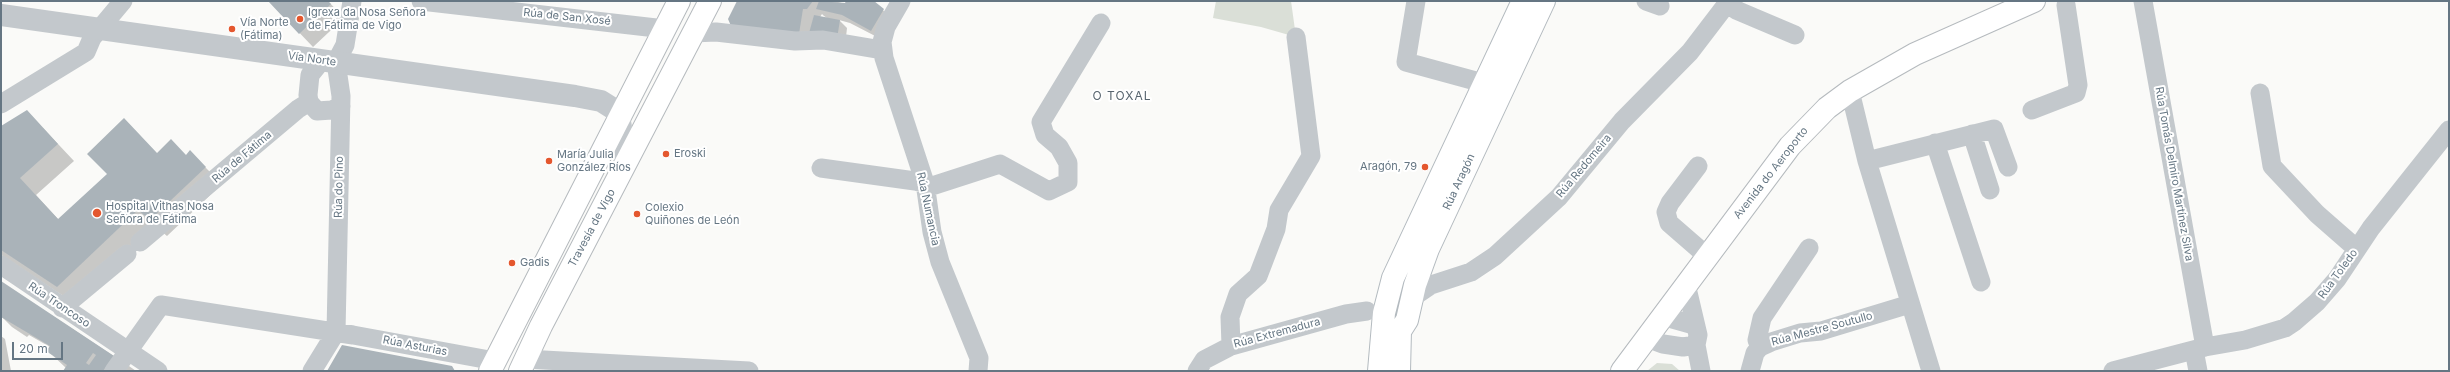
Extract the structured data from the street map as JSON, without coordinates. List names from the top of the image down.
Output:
{
  "streets": {
    "main road": ["Avenida do Aeroporto", "Rúa Aragón", "Travesía de Vigo"],
    "street": [
      "Rúa de San Xosé",
      "Vía Norte",
      "Rúa de Fátima",
      "Rúa Redomeira",
      "Rúa Tomás Delmiro Martínez Silva",
      "Rúa do Pino",
      "Rúa Numancia",
      "Rúa Toledo",
      "Rúa Troncoso",
      "Rúa Mestre Soutullo",
      "Rúa Extremadura",
      "Rúa Asturias"
    ]
  },
  "crossings": [
    ["Vía Norte", "Rúa do Pino"],
    ["Rúa de Fátima", "Rúa Troncoso"],
    ["Rúa Redomeira", "Rúa Aragón"],
    ["Rúa Tomás Delmiro Martínez Silva", "Rúa Toledo"],
    ["Rúa Aragón", "Rúa Extremadura"],
    ["Rúa do Pino", "Rúa Asturias"],
    ["Rúa Troncoso", "Rúa Asturias"]
  ],
  "districts": ["O TOXAL"],
  "places": [
    "Igrexa da Nosa Señora de Fátima de Vigo",
    "Vía Norte (Fátima)",
    "Eroski",
    "María Julia González Ríos",
    "Aragón, 79",
    "Hospital Vithas Nosa Señora de Fátima",
    "Colexio Quiñones de León",
    "Gadis"
  ],
  "scale_bar": "20 m"
}
